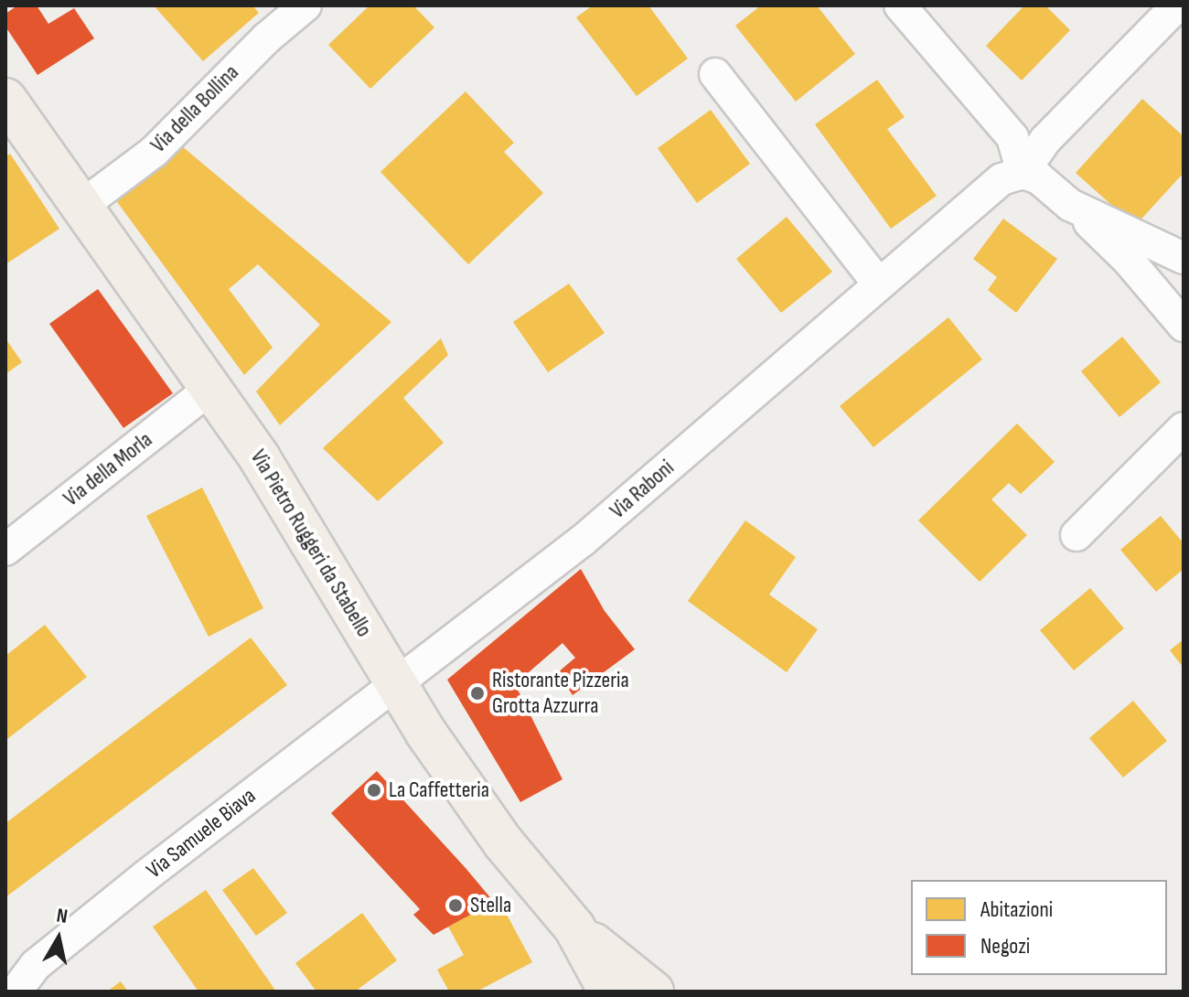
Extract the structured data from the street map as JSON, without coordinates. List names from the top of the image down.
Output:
{
  "streets": {
    "main road": ["Via Pietro Ruggeri da Stabello"],
    "street": [
      "Via della Bollina",
      "Via della Morla",
      "Via Raboni",
      "Via Samuele Biava"
    ]
  },
  "crossings": [
    ["Via della Bollina", "Via Pietro Ruggeri da Stabello"],
    ["Via della Morla", "Via Pietro Ruggeri da Stabello"],
    ["Via Raboni", "Via Pietro Ruggeri da Stabello"],
    ["Via Raboni", "Via Samuele Biava"],
    ["Via Pietro Ruggeri da Stabello", "Via Samuele Biava"]
  ],
  "places": ["Ristorante Pizzeria Grotta Azzurra", "La Caffetteria", "Stella"],
  "legend": ["Abitazioni", "Negozi"],
  "north": "top"
}
